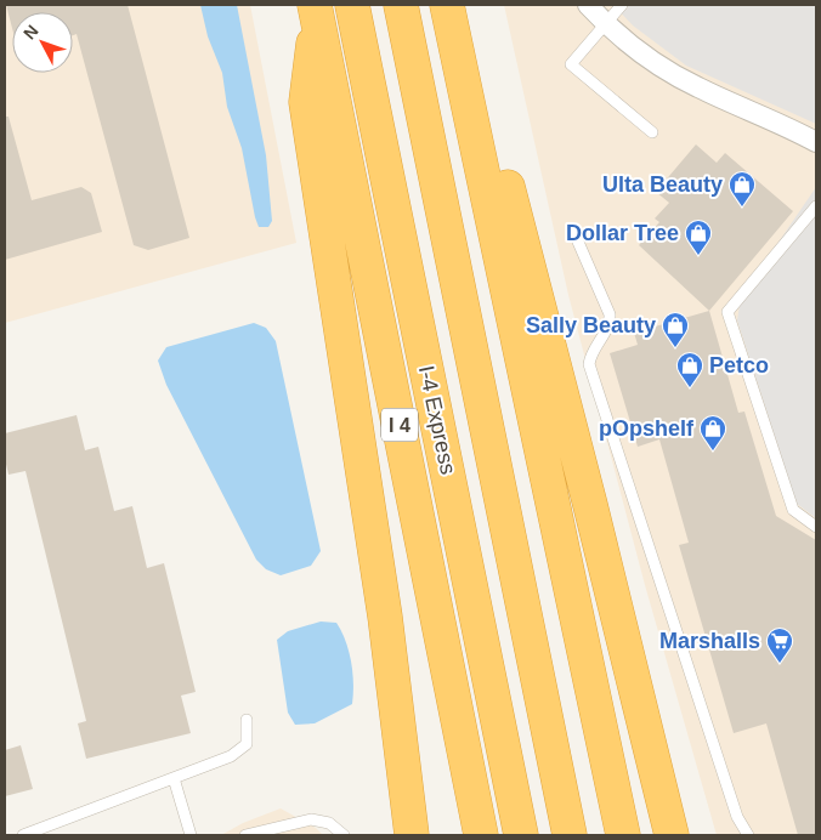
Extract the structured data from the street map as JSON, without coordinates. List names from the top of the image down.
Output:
{
  "streets": {
    "highway": ["I-4 Express", "I 4"]
  },
  "places": {
    "shop": [
      "Ulta Beauty",
      "Dollar Tree",
      "Sally Beauty",
      "Petco",
      "pOpshelf"
    ],
    "supermarket": ["Marshalls"]
  },
  "north": "top left"
}
